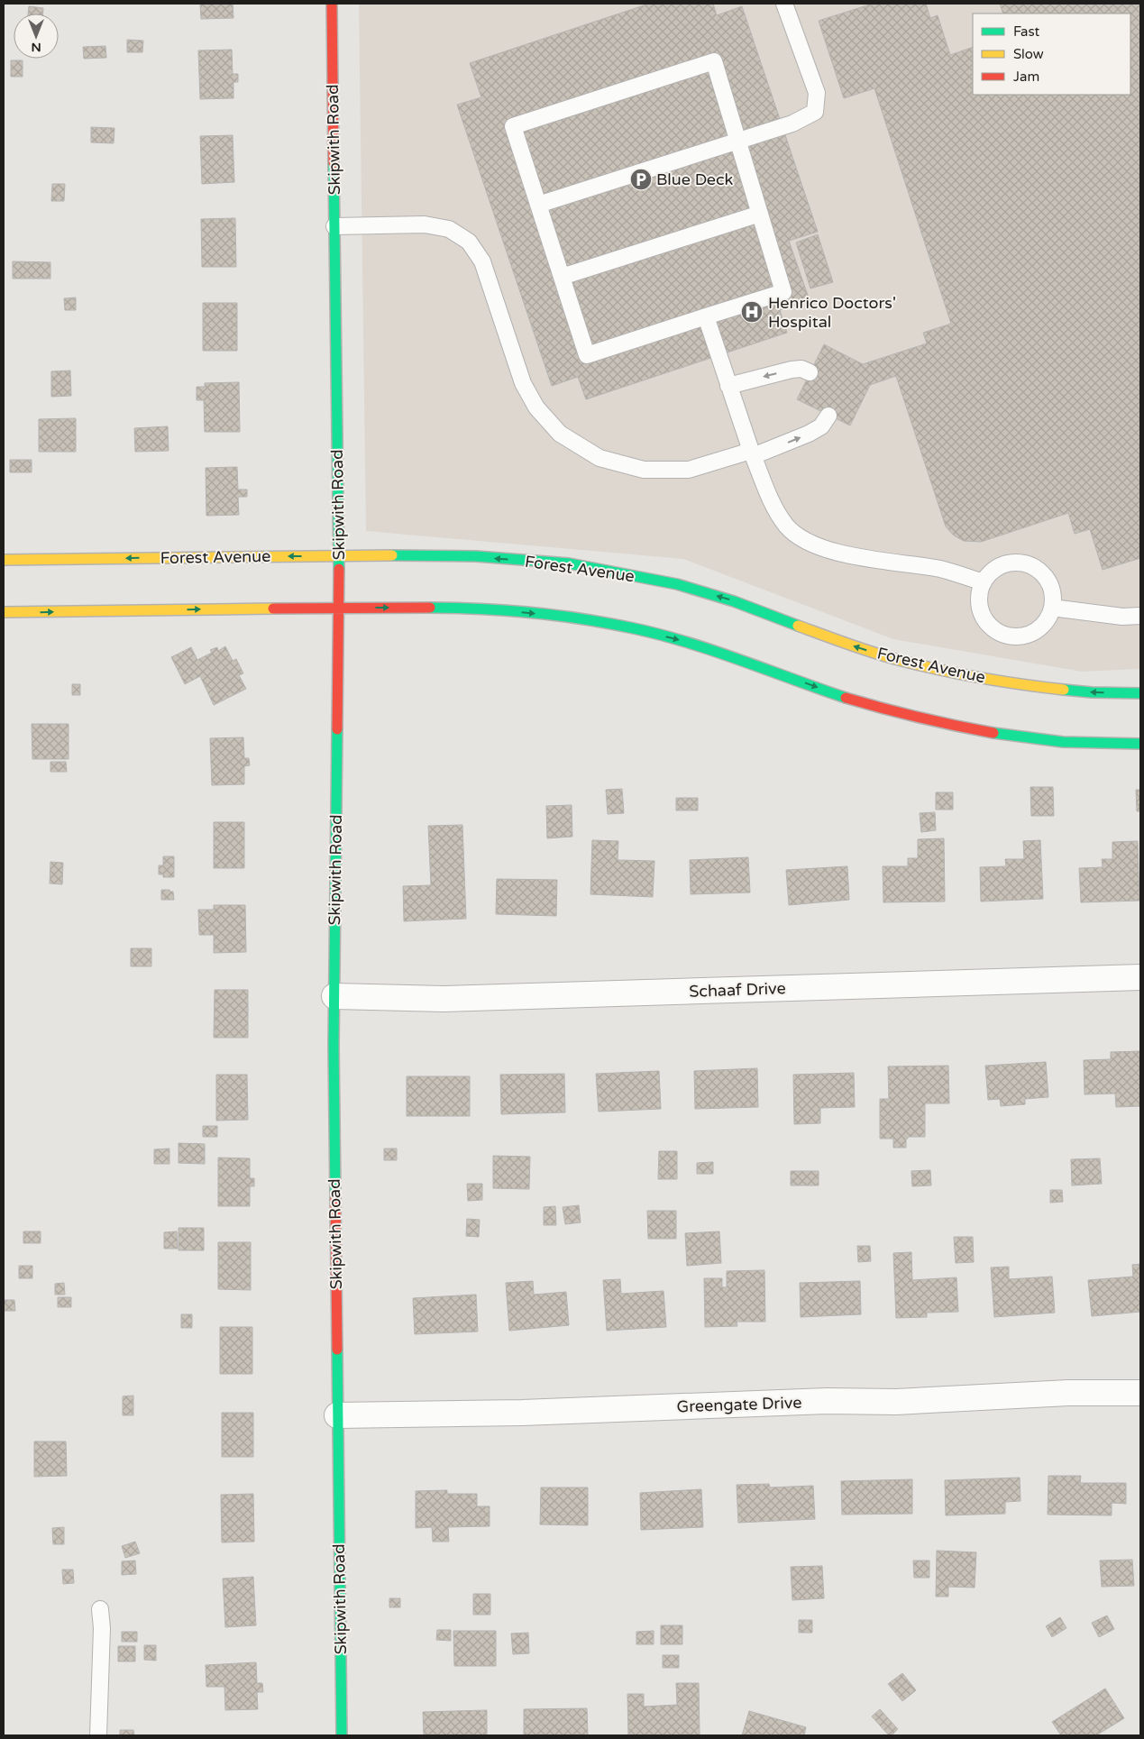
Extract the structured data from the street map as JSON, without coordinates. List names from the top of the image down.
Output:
{
  "streets": {
    "main road": ["Skipwith Road", "Forest Avenue"],
    "street": ["Schaaf Drive", "Greengate Drive"]
  },
  "crossings": [
    ["Skipwith Road", "Forest Avenue"],
    ["Skipwith Road", "Schaaf Drive"],
    ["Skipwith Road", "Greengate Drive"]
  ],
  "places": {
    "parking": ["Blue Deck"],
    "hospital": ["Henrico Doctors' Hospital"]
  },
  "legend": ["Fast", "Slow", "Jam"],
  "north": "bottom"
}
